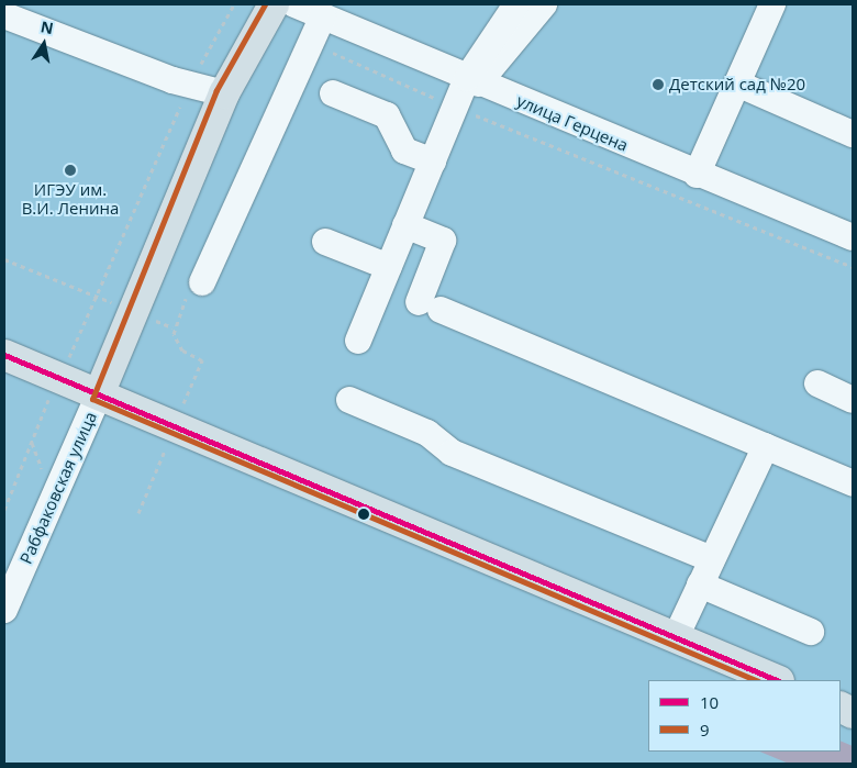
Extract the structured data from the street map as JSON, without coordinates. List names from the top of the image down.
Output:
{
  "streets": {
    "main road": ["Рабфаковская улица"],
    "street": ["улица Герцена"]
  },
  "places": ["Детский сад №20", "ИГЭУ им. В.И. Ленина"],
  "lines": ["transit line 9", "transit line 10"],
  "legend": ["10", "9"],
  "north": "top"
}
